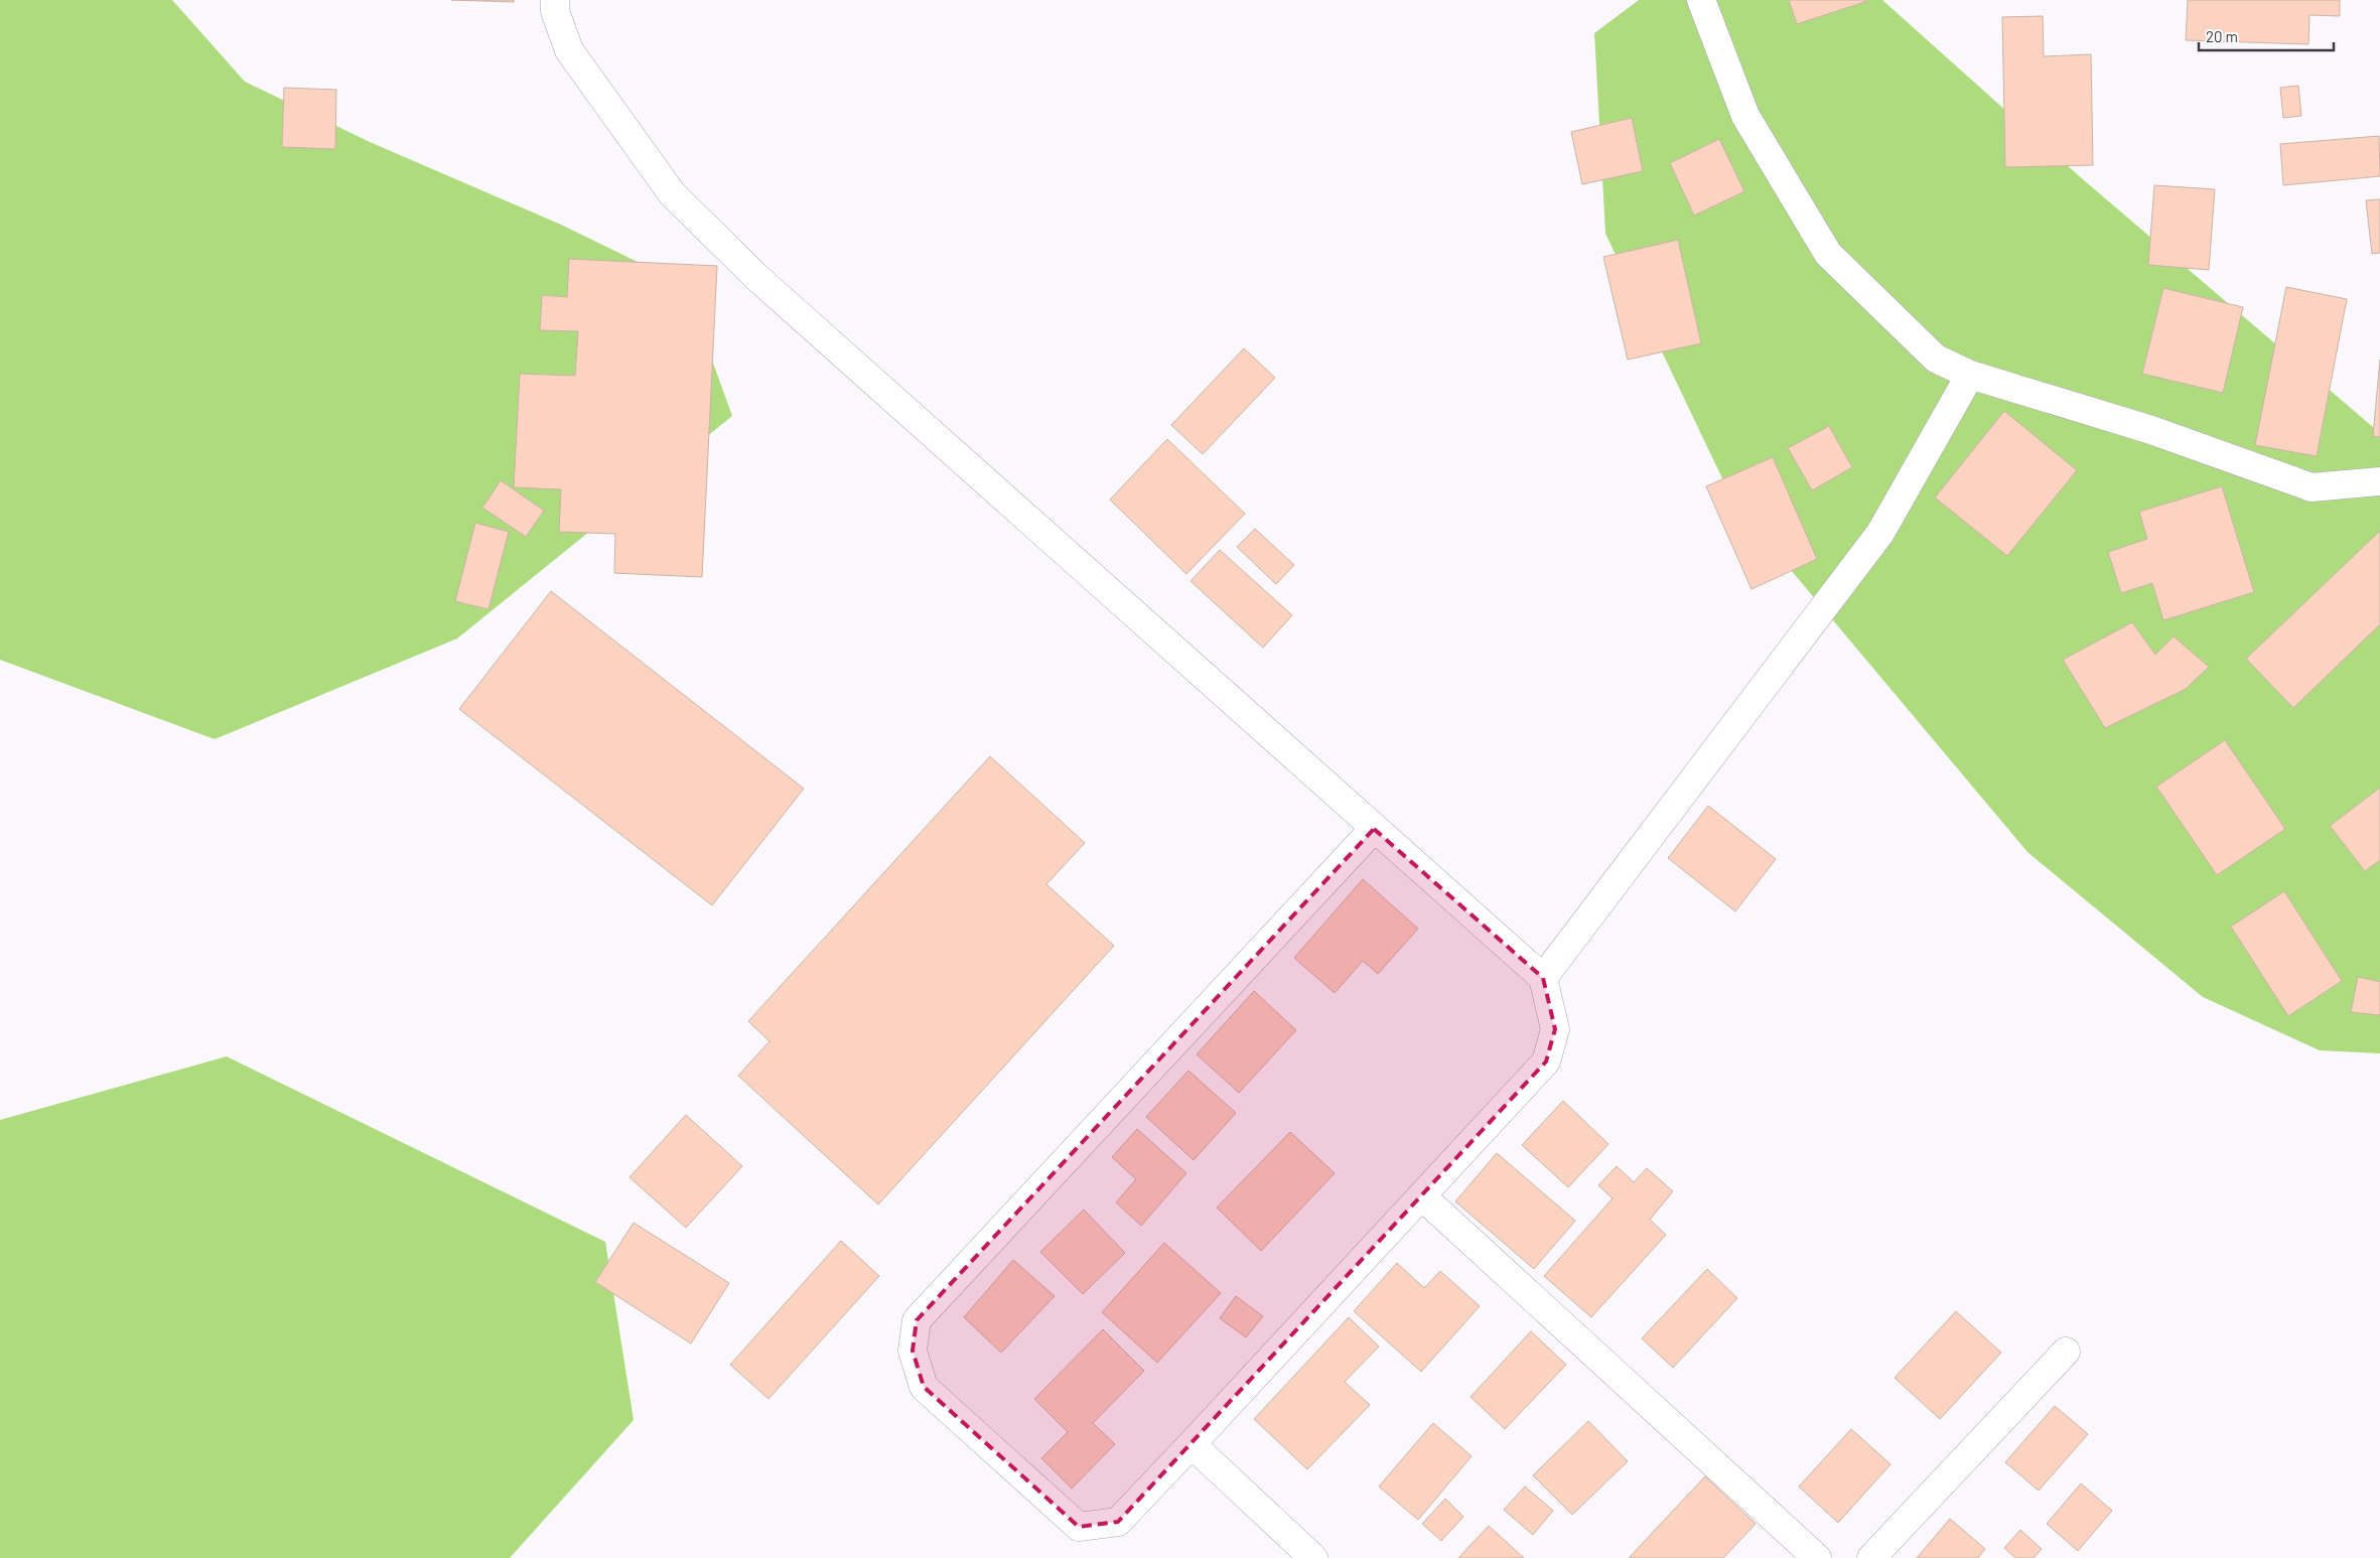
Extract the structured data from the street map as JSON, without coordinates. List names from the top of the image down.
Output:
{
  "scale_bar": "20 m"
}
